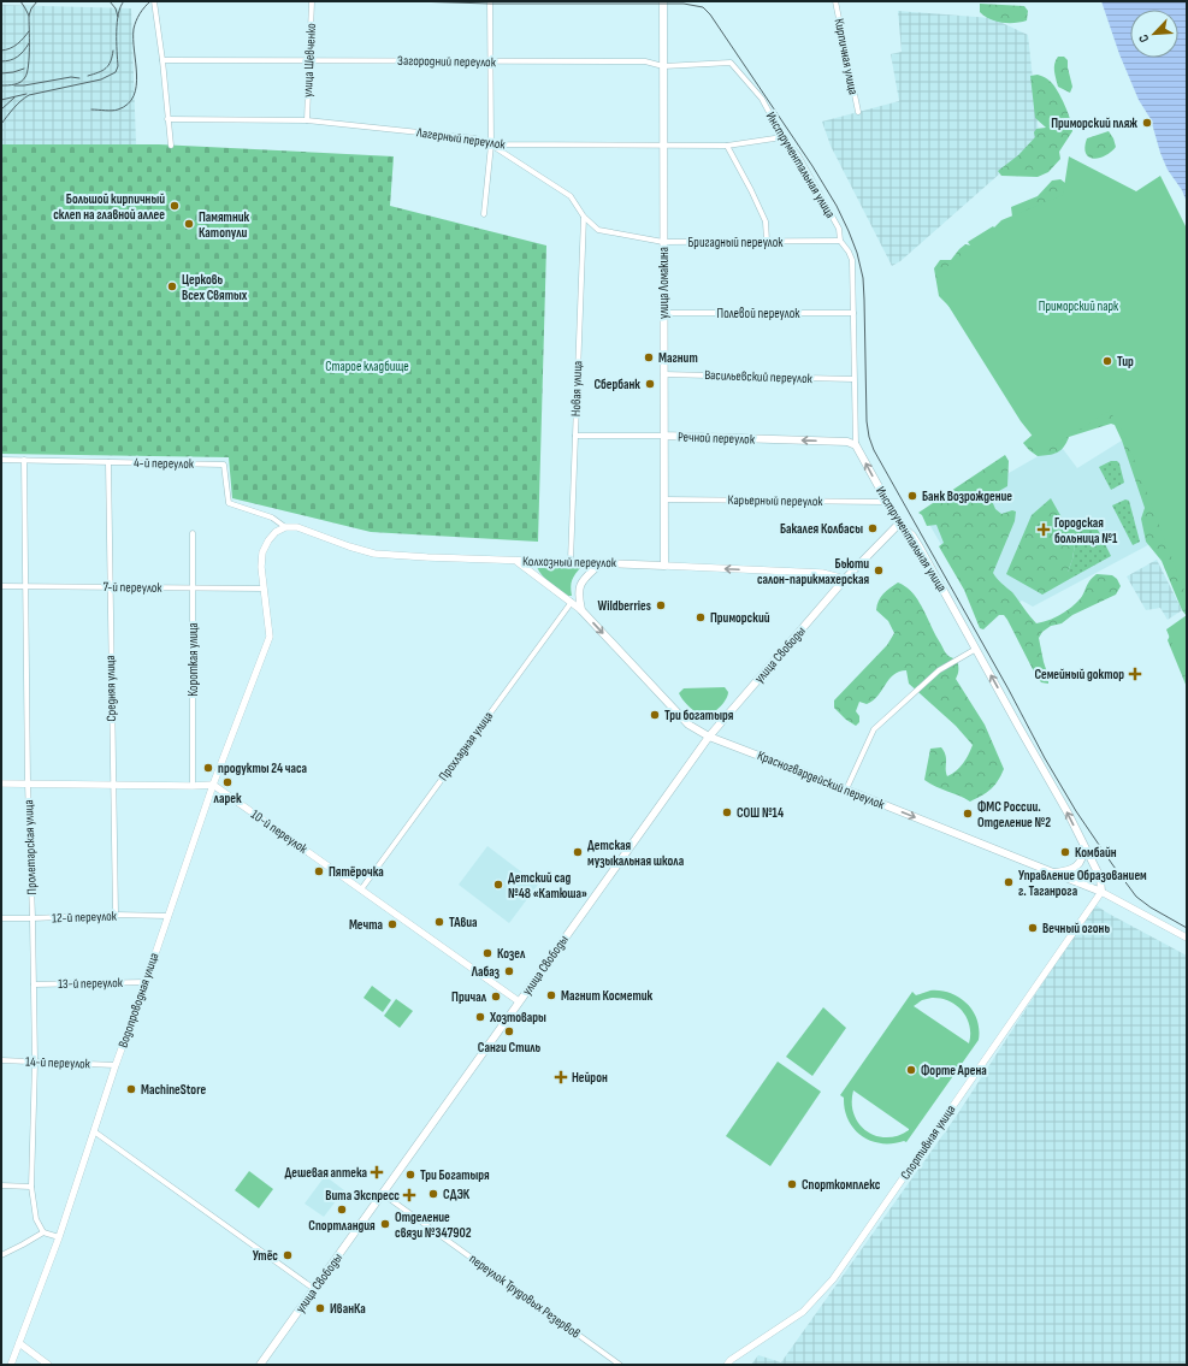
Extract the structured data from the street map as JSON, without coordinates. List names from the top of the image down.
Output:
{
  "streets": {
    "main road": [
      "Инструментальная улица",
      "улица Ломакина",
      "Речной переулок",
      "Колхозный переулок",
      "улица Свободы",
      "Красногвардейский переулок"
    ],
    "street": [
      "Кирпичная улица",
      "улица Шевченко",
      "Загородний переулок",
      "Лагерный переулок",
      "Бригадный переулок",
      "Полевой переулок",
      "Васильевский переулок",
      "Новая улица",
      "4-й переулок",
      "Карьерный переулок",
      "7-й переулок",
      "Короткая улица",
      "Средняя улица",
      "Прохладная улица",
      "10-й переулок",
      "Пролетарская улица",
      "12-й переулок",
      "13-й переулок",
      "Водопроводная улица",
      "14-й переулок",
      "Спортивная улица",
      "переулок Трудовых Резервов"
    ]
  },
  "crossings": [
    ["улица Шевченко", "Загородний переулок"],
    ["улица Шевченко", "Лагерный переулок"],
    ["Загородний переулок", "Инструментальная улица"],
    ["Загородний переулок", "улица Ломакина"],
    ["Лагерный переулок", "Инструментальная улица"],
    ["Лагерный переулок", "Бригадный переулок"],
    ["Лагерный переулок", "улица Ломакина"],
    ["Инструментальная улица", "Бригадный переулок"],
    ["Инструментальная улица", "Полевой переулок"],
    ["Инструментальная улица", "Васильевский переулок"],
    ["Инструментальная улица", "Речной переулок"],
    ["Инструментальная улица", "Карьерный переулок"],
    ["Инструментальная улица", "улица Свободы"],
    ["Инструментальная улица", "Красногвардейский переулок"],
    ["Инструментальная улица", "Спортивная улица"],
    ["Бригадный переулок", "улица Ломакина"],
    ["Бригадный переулок", "Новая улица"],
    ["улица Ломакина", "Полевой переулок"],
    ["улица Ломакина", "Васильевский переулок"],
    ["улица Ломакина", "Речной переулок"],
    ["улица Ломакина", "Карьерный переулок"],
    ["улица Ломакина", "Колхозный переулок"],
    ["Новая улица", "Речной переулок"],
    ["Новая улица", "Колхозный переулок"],
    ["4-й переулок", "Колхозный переулок"],
    ["4-й переулок", "Средняя улица"],
    ["4-й переулок", "Пролетарская улица"],
    ["Колхозный переулок", "улица Свободы"],
    ["Колхозный переулок", "Красногвардейский переулок"],
    ["7-й переулок", "Короткая улица"],
    ["7-й переулок", "Средняя улица"],
    ["7-й переулок", "Пролетарская улица"],
    ["7-й переулок", "Водопроводная улица"],
    ["улица Свободы", "Красногвардейский переулок"],
    ["улица Свободы", "10-й переулок"],
    ["улица Свободы", "переулок Трудовых Резервов"],
    ["Средняя улица", "12-й переулок"],
    ["Прохладная улица", "Красногвардейский переулок"],
    ["Прохладная улица", "10-й переулок"],
    ["Красногвардейский переулок", "Спортивная улица"],
    ["10-й переулок", "Водопроводная улица"],
    ["Пролетарская улица", "12-й переулок"],
    ["Пролетарская улица", "13-й переулок"],
    ["Пролетарская улица", "14-й переулок"],
    ["12-й переулок", "Водопроводная улица"],
    ["13-й переулок", "Водопроводная улица"],
    ["Водопроводная улица", "14-й переулок"]
  ],
  "one_way": ["Речной переулок", "Красногвардейский переулок"],
  "parks": ["Приморский парк", "Старое кладбище"],
  "places": {
    "other": [
      "Приморский пляж",
      "Большой кирпичный склеп на главной аллее",
      "Памятник Катопули",
      "Церковь Всех Святых",
      "Магнит",
      "Тир",
      "Сбербанк",
      "Банк Возрождение",
      "Бакалея Колбасы",
      "Бьюти салон-парикмахерская",
      "Wildberries",
      "Приморский",
      "Три богатыря",
      "продукты 24 часа",
      "ларек",
      "СОШ №14",
      "ФМС России. Отделение №2",
      "Детская музыкальная школа",
      "Комбайн",
      "Пятёрочка",
      "Управление Образованием г. Таганрога",
      "Детский сад №48 «Катюша»",
      "ТАвиа",
      "Мечта",
      "Вечный огонь",
      "Козел",
      "Лабаз",
      "Магнит Косметик",
      "Причал",
      "Хозтовары",
      "Санги Стиль",
      "Форте Арена",
      "MachineStore",
      "Три Богатыря",
      "Спорткомплекс",
      "СДЭК",
      "Спортландия",
      "Отделение связи №347902",
      "Утёс",
      "ИванКа"
    ],
    "health": [
      "Городская больница №1",
      "Семейный доктор",
      "Нейрон",
      "Дешевая аптека",
      "Вита Экспресс"
    ]
  },
  "north": "bottom left"
}
